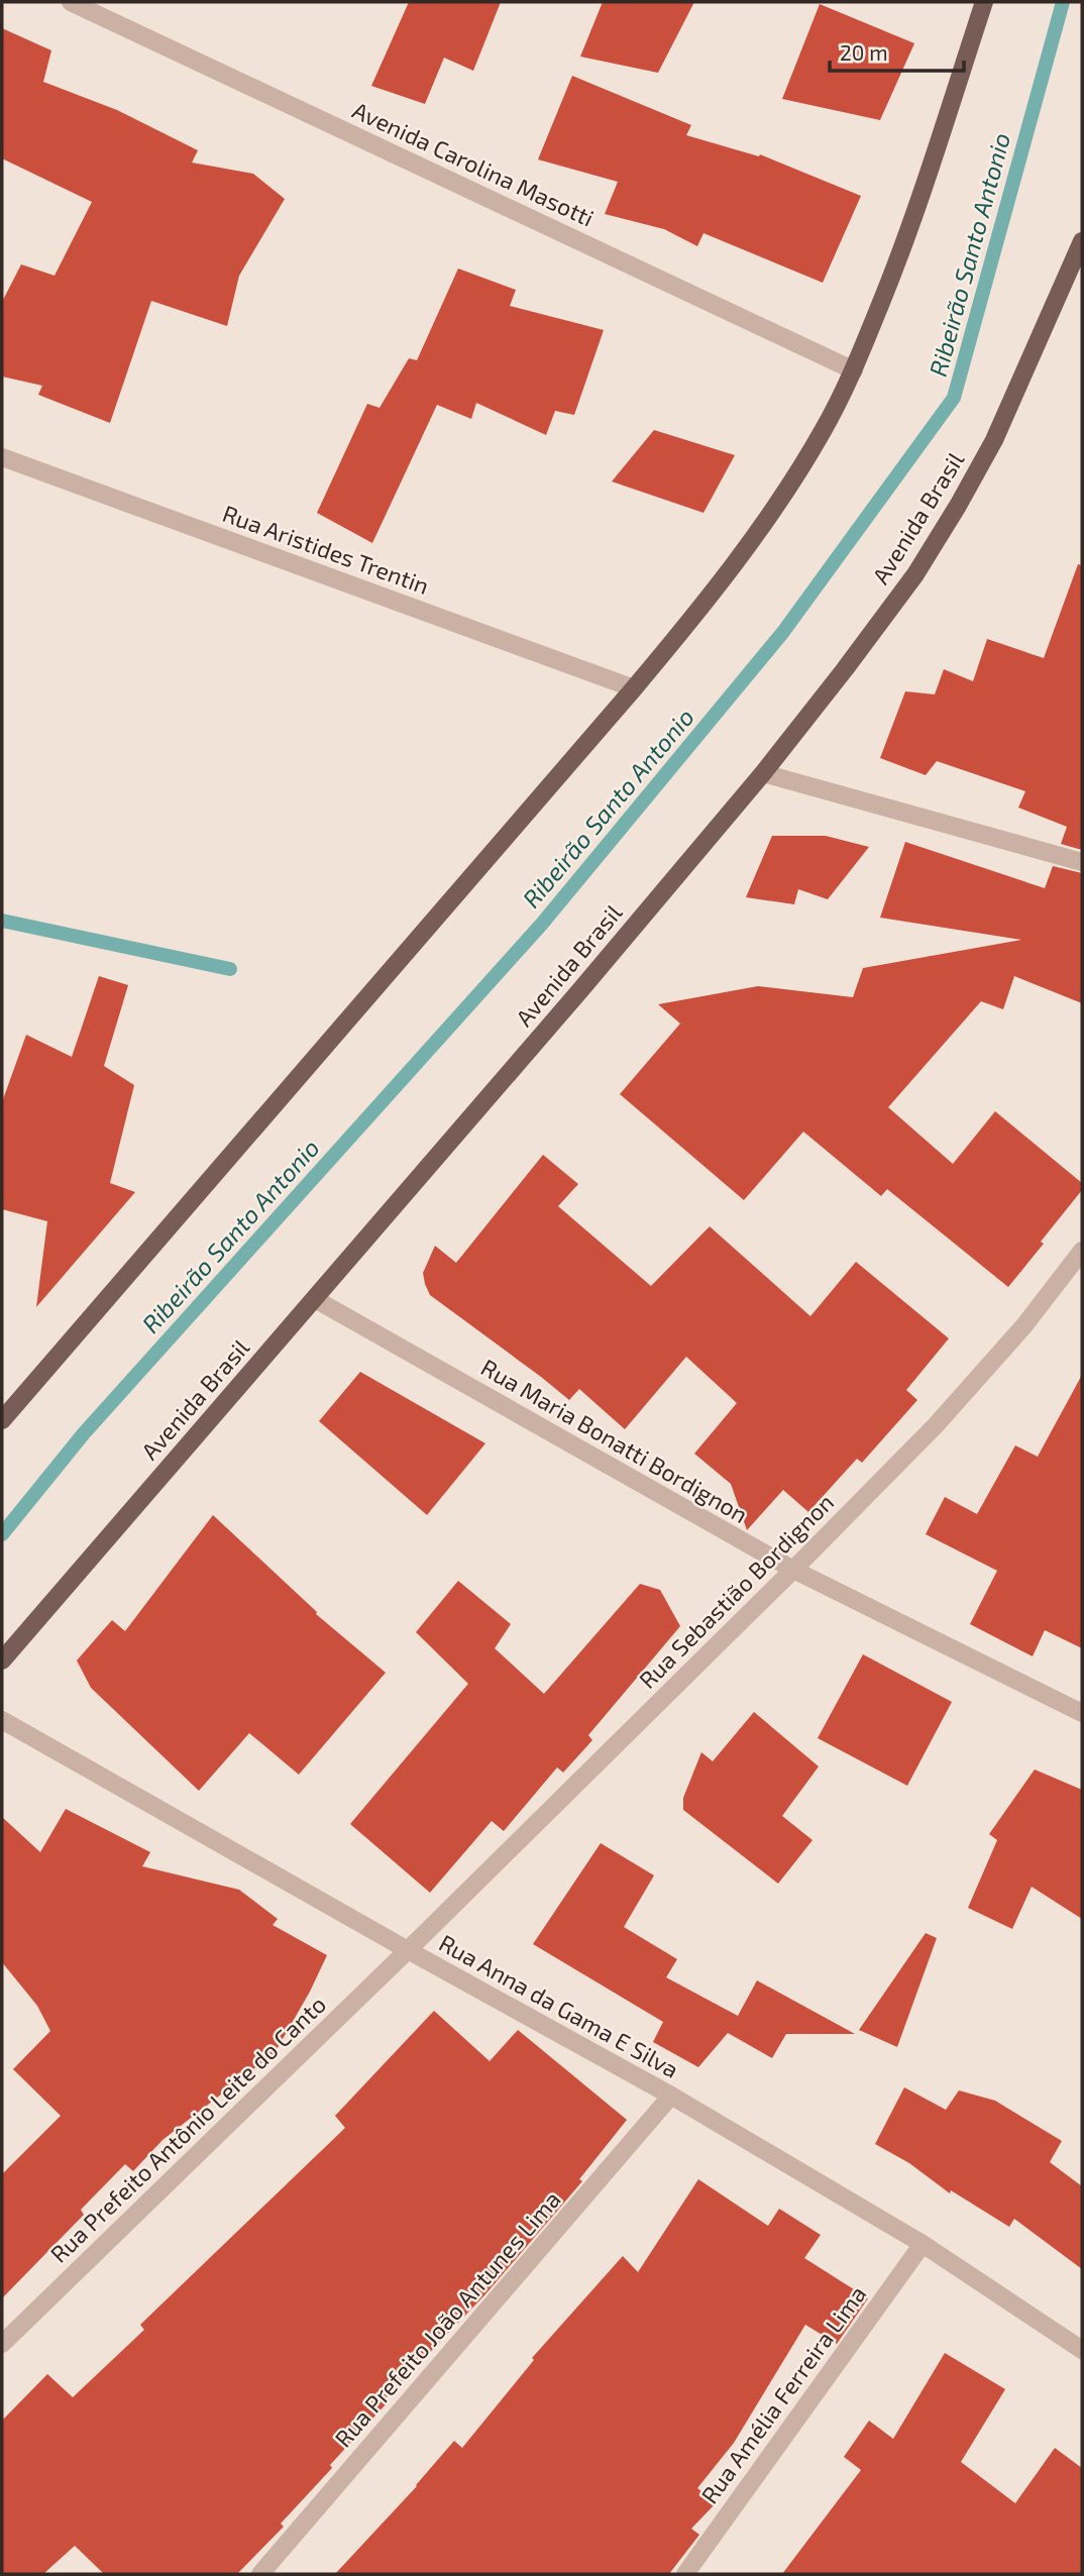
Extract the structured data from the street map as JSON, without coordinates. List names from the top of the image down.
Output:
{
  "streets": {
    "main road": ["Avenida Brasil"],
    "street": [
      "Avenida Carolina Masotti",
      "Rua Aristides Trentin",
      "Rua Maria Bonatti Bordignon",
      "Rua Sebastião Bordignon",
      "Rua Anna da Gama E Silva",
      "Rua Prefeito Antônio Leite do Canto",
      "Rua Prefeito João Antunes Lima",
      "Rua Amélia Ferreira Lima"
    ]
  },
  "crossings": [
    ["Avenida Brasil", "Rua Maria Bonatti Bordignon"],
    ["Rua Maria Bonatti Bordignon", "Rua Sebastião Bordignon"],
    ["Rua Sebastião Bordignon", "Rua Anna da Gama E Silva"],
    ["Rua Sebastião Bordignon", "Rua Prefeito Antônio Leite do Canto"],
    ["Rua Anna da Gama E Silva", "Rua Prefeito Antônio Leite do Canto"],
    ["Rua Anna da Gama E Silva", "Rua Prefeito João Antunes Lima"],
    ["Rua Anna da Gama E Silva", "Rua Amélia Ferreira Lima"]
  ],
  "water": ["Ribeirão Santo Antonio"],
  "scale_bar": "20 m"
}
